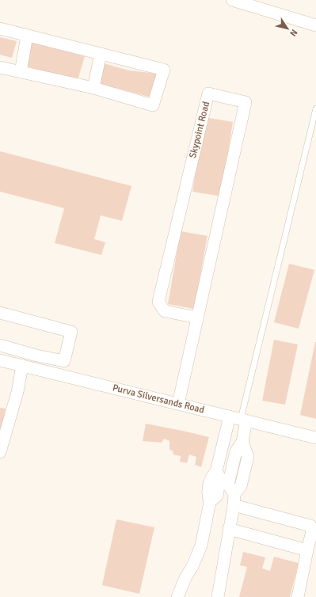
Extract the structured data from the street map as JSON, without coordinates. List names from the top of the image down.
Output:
{
  "streets": {
    "street": ["Skypoint Road", "Purva Silversands Road"]
  },
  "crossings": [
    ["Skypoint Road", "Purva Silversands Road"]
  ],
  "north": "bottom right"
}
